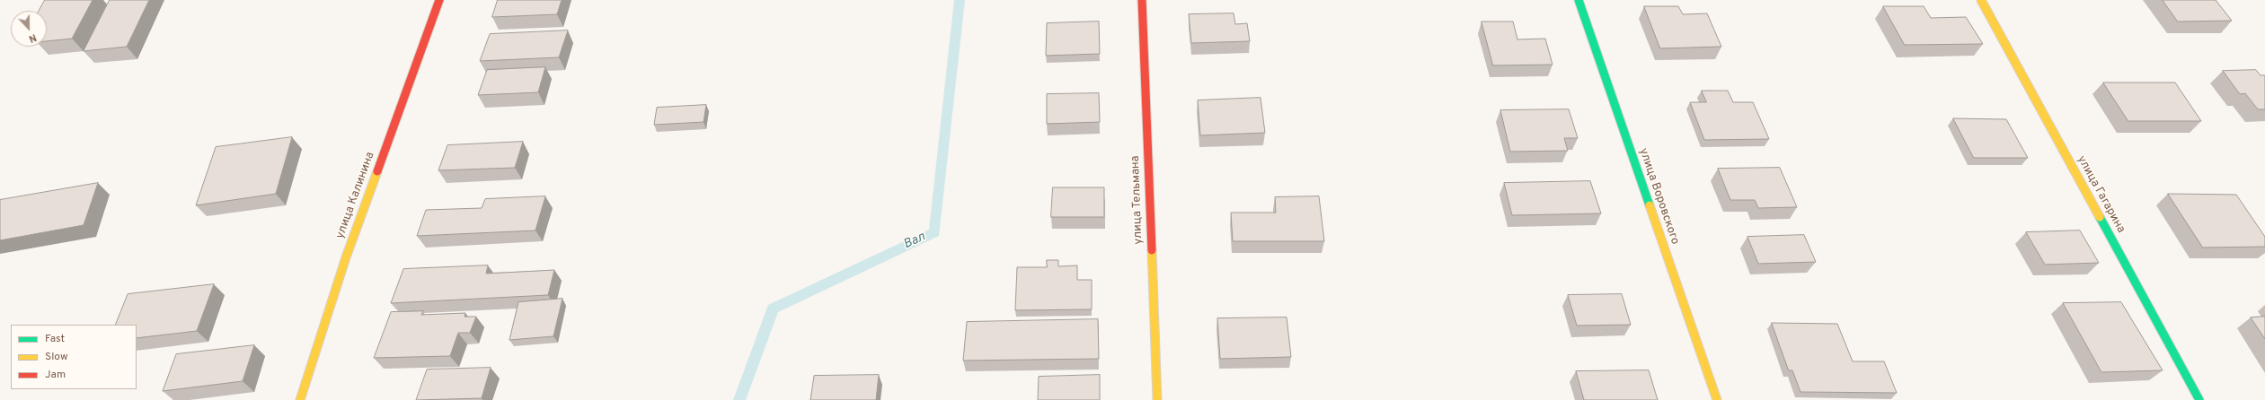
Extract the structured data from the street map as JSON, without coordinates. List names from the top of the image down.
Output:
{
  "streets": {
    "street": [
      "улица Гагарина",
      "улица Калинина",
      "улица Воровского",
      "улица Тельмана"
    ]
  },
  "water": ["Вал"],
  "legend": ["Fast", "Slow", "Jam"],
  "north": "bottom"
}
